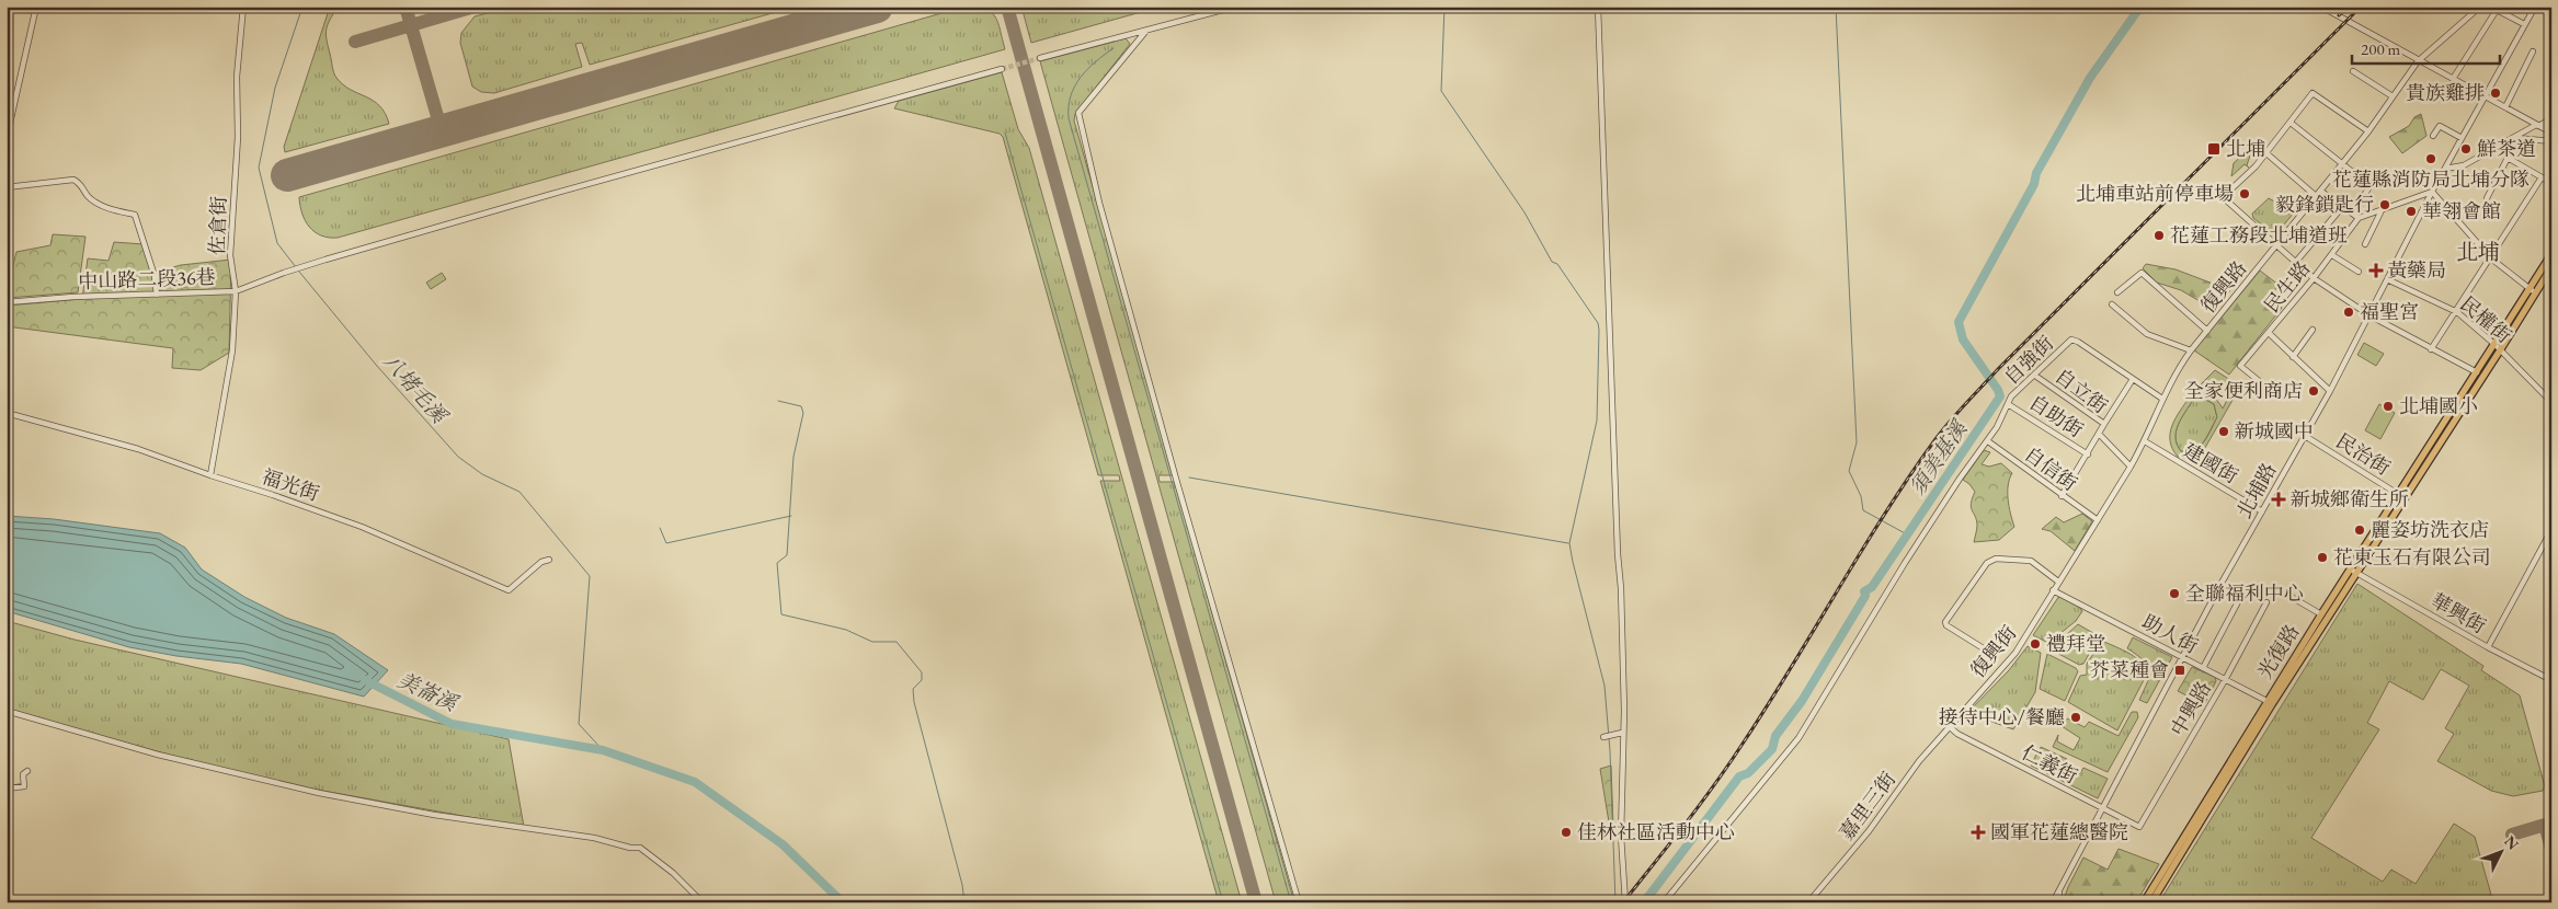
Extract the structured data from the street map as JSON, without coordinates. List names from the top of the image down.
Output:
{
  "streets": {
    "main road": ["光復路"],
    "street": [
      "佐倉街",
      "中山路二段36巷",
      "復興路",
      "民生路",
      "民權街",
      "自強街",
      "自立街",
      "自助街",
      "民治街",
      "建國街",
      "自信街",
      "福光街",
      "北埔路",
      "華興街",
      "助人街",
      "復興街",
      "中興路",
      "仁義街",
      "嘉里三街"
    ]
  },
  "crossings": [
    ["佐倉街", "中山路二段36巷"],
    ["佐倉街", "福光街"],
    ["復興路", "自強街"],
    ["復興路", "建國街"],
    ["復興路", "自信街"],
    ["復興路", "助人街"],
    ["復興路", "復興街"],
    ["民權街", "北埔路"],
    ["民權街", "光復路"],
    ["自強街", "自立街"],
    ["自強街", "自助街"],
    ["自強街", "自信街"],
    ["自立街", "自助街"],
    ["自立街", "自信街"],
    ["民治街", "北埔路"],
    ["民治街", "光復路"],
    ["建國街", "北埔路"],
    ["北埔路", "助人街"],
    ["北埔路", "仁義街"],
    ["華興街", "光復路"],
    ["助人街", "復興街"],
    ["助人街", "光復路"],
    ["助人街", "中興路"],
    ["復興街", "仁義街"],
    ["復興街", "嘉里三街"],
    ["中興路", "仁義街"],
    ["仁義街", "嘉里三街"]
  ],
  "districts": ["北埔"],
  "water": ["八堵毛溪", "須美基溪", "美崙溪"],
  "places": {
    "other": [
      "貴族雞排",
      "鮮茶道",
      "花蓮縣消防局北埔分隊",
      "北埔車站前停車場",
      "毅鋒鎖匙行",
      "華翎會館",
      "花蓮工務段北埔道班",
      "福聖宮",
      "全家便利商店",
      "北埔國小",
      "新城國中",
      "麗姿坊洗衣店",
      "花東玉石有限公司",
      "全聯福利中心",
      "禮拜堂",
      "接待中心/餐廳",
      "佳林社區活動中心"
    ],
    "transit": ["北埔", "芥菜種會"],
    "health": ["黃藥局", "新城鄉衛生所", "國軍花蓮總醫院"]
  },
  "scale_bar": "200 m",
  "north": "top right"
}
